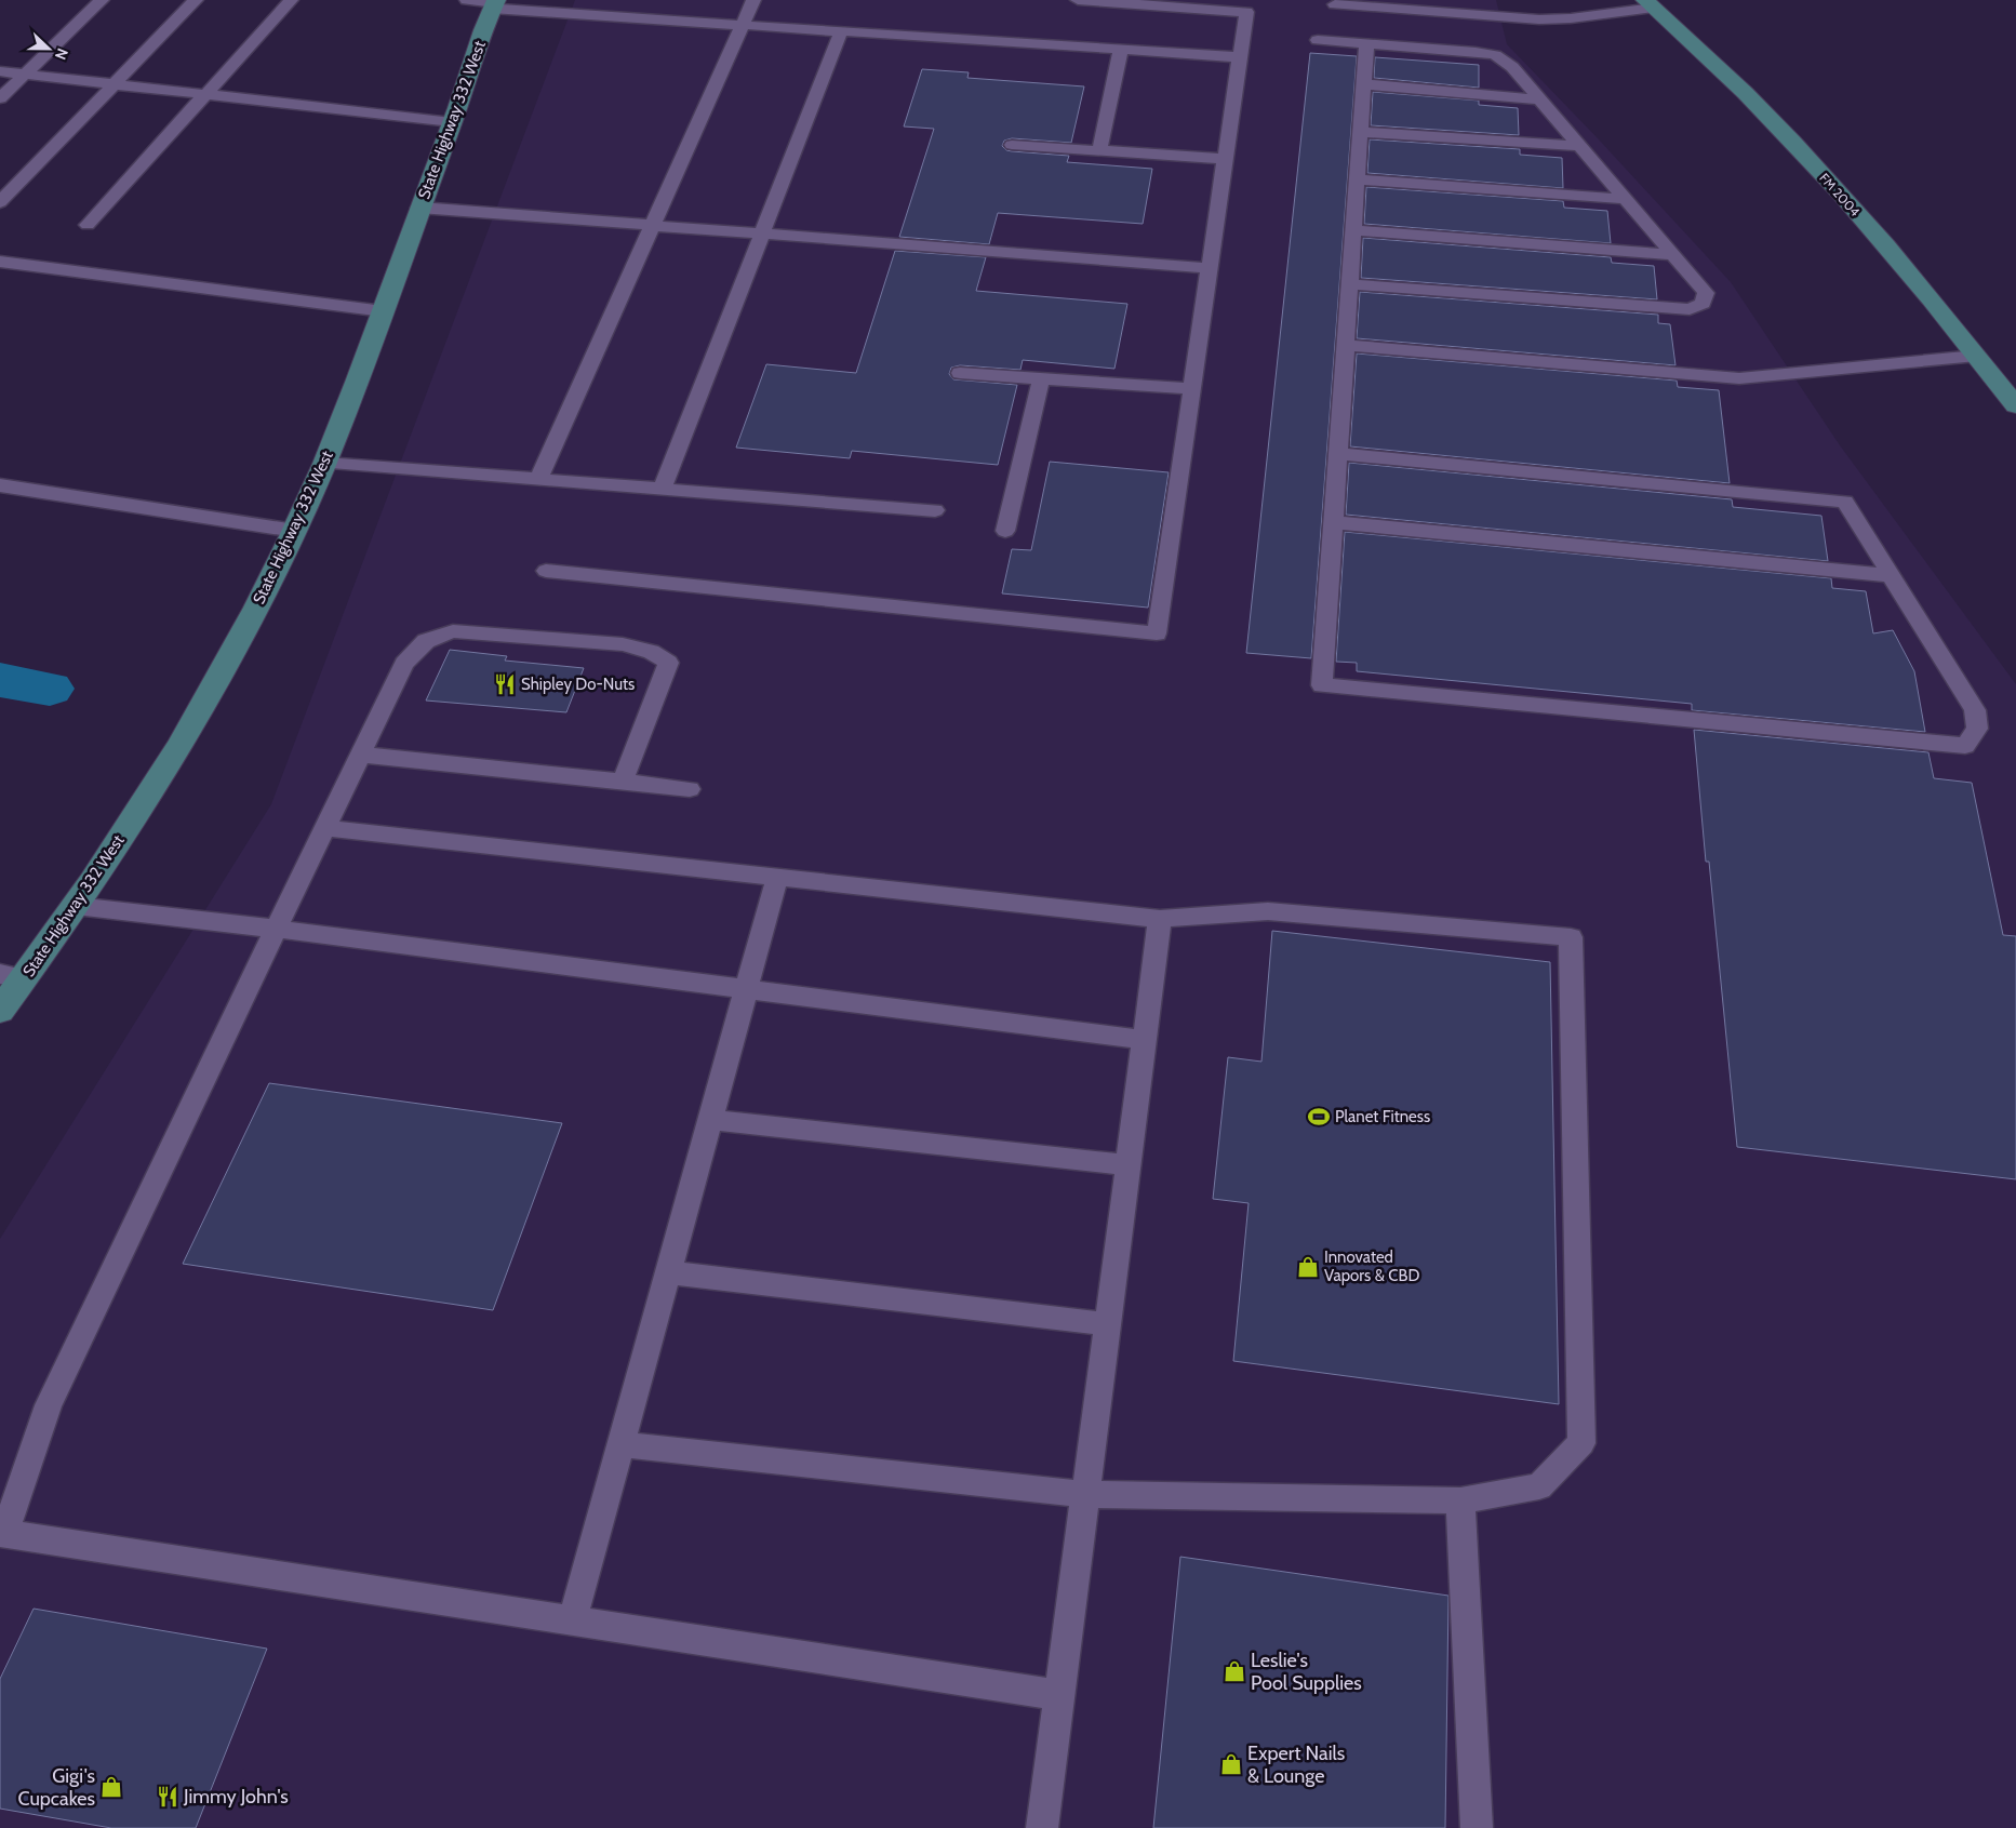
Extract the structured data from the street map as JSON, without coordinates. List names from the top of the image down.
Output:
{
  "streets": {
    "main road": ["State Highway 332 West", "FM 2004"]
  },
  "places": {
    "restaurant": ["Shipley Do-Nuts", "Jimmy John's"],
    "sports": ["Planet Fitness"],
    "shop": [
      "Innovated Vapors & CBD",
      "Leslie's Pool Supplies",
      "Expert Nails & Lounge",
      "Gigi's Cupcakes"
    ]
  },
  "north": "right"
}
